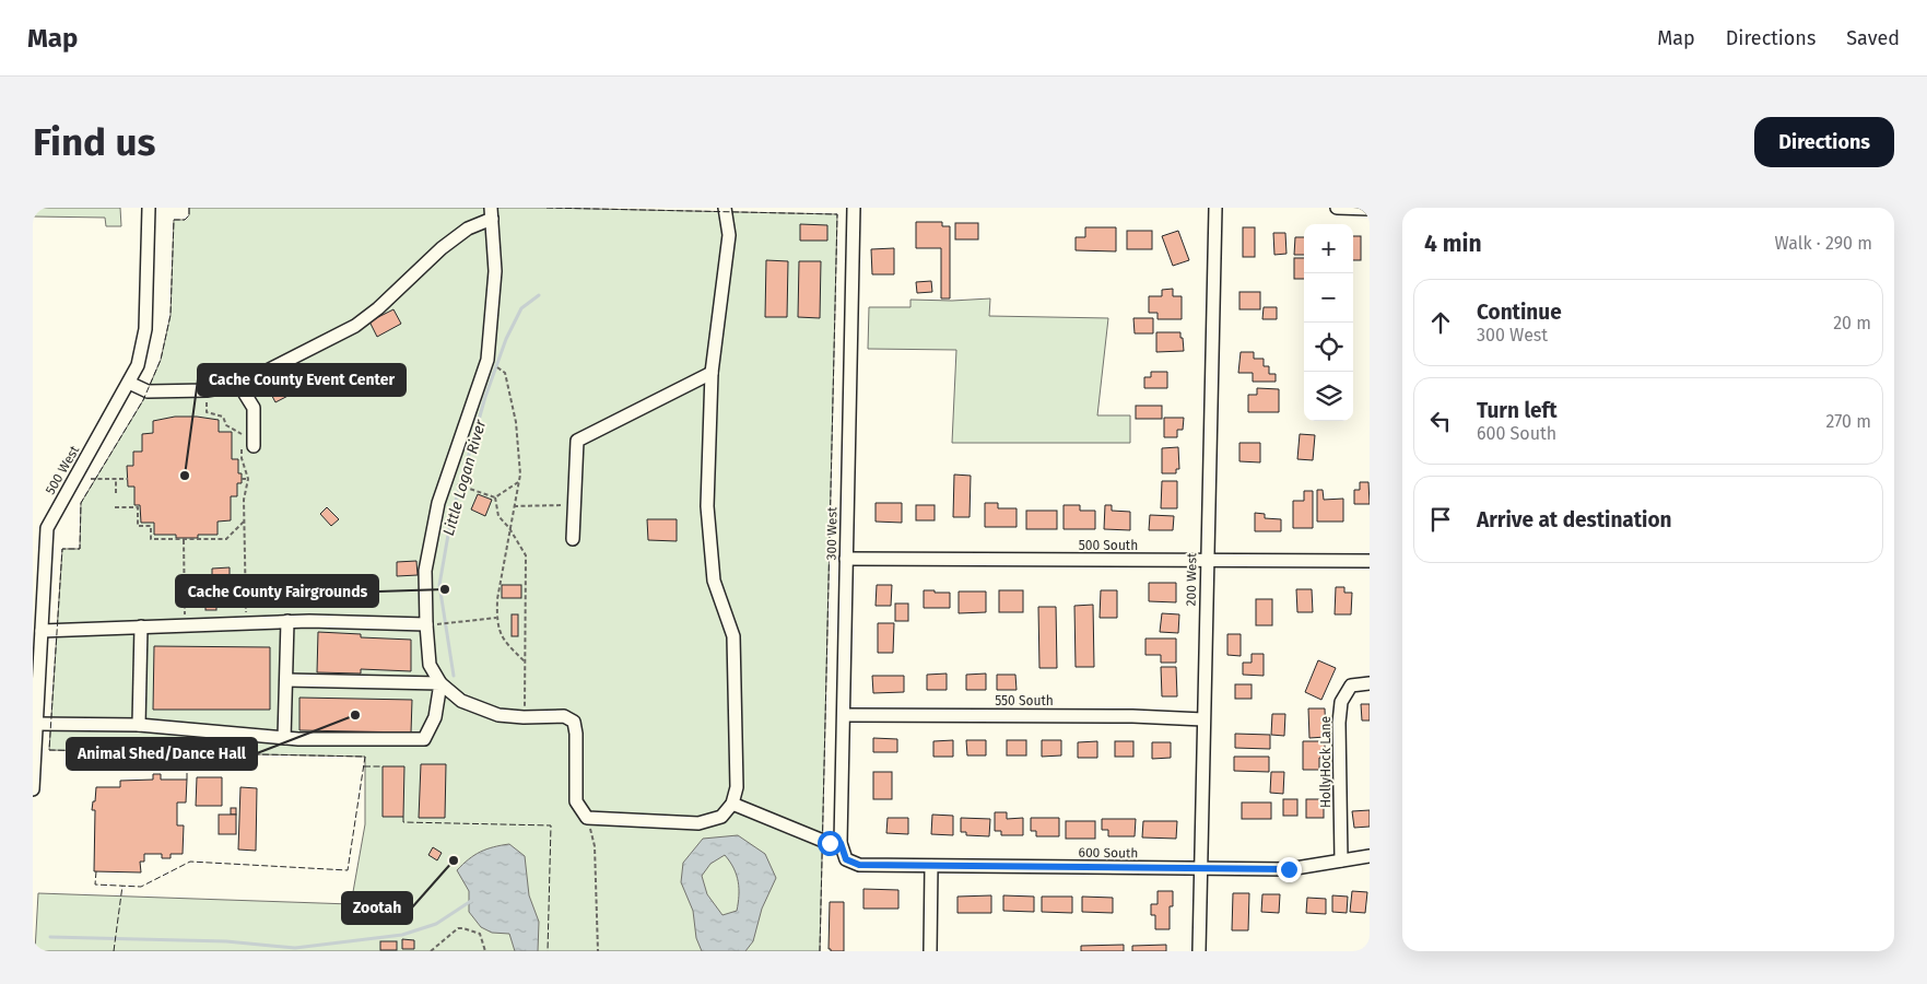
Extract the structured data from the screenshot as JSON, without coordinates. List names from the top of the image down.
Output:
{
  "streets": {
    "street": [
      "500 West",
      "300 West",
      "500 South",
      "200 West",
      "550 South",
      "HollyHock Lane",
      "600 South"
    ]
  },
  "crossings": [
    ["300 West", "500 South"],
    ["300 West", "550 South"],
    ["300 West", "600 South"],
    ["500 South", "200 West"],
    ["200 West", "550 South"],
    ["200 West", "600 South"],
    ["HollyHock Lane", "600 South"]
  ],
  "water": ["Little Logan River"],
  "places": [
    "Cache County Event Center",
    "Cache County Fairgrounds",
    "Animal Shed/Dance Hall",
    "Zootah"
  ],
  "page": {
    "header": "Map",
    "nav": ["Map", "Directions", "Saved"],
    "buttons": "Directions",
    "title": "Find us",
    "heading": ["4 min", "Walk · 290 m"],
    "map_buttons": ["+", "−"],
    "list": [
      ["Continue", "300 West", "20 m"],
      ["Turn left", "600 South", "270 m"],
      "Arrive at destination"
    ]
  }
}
